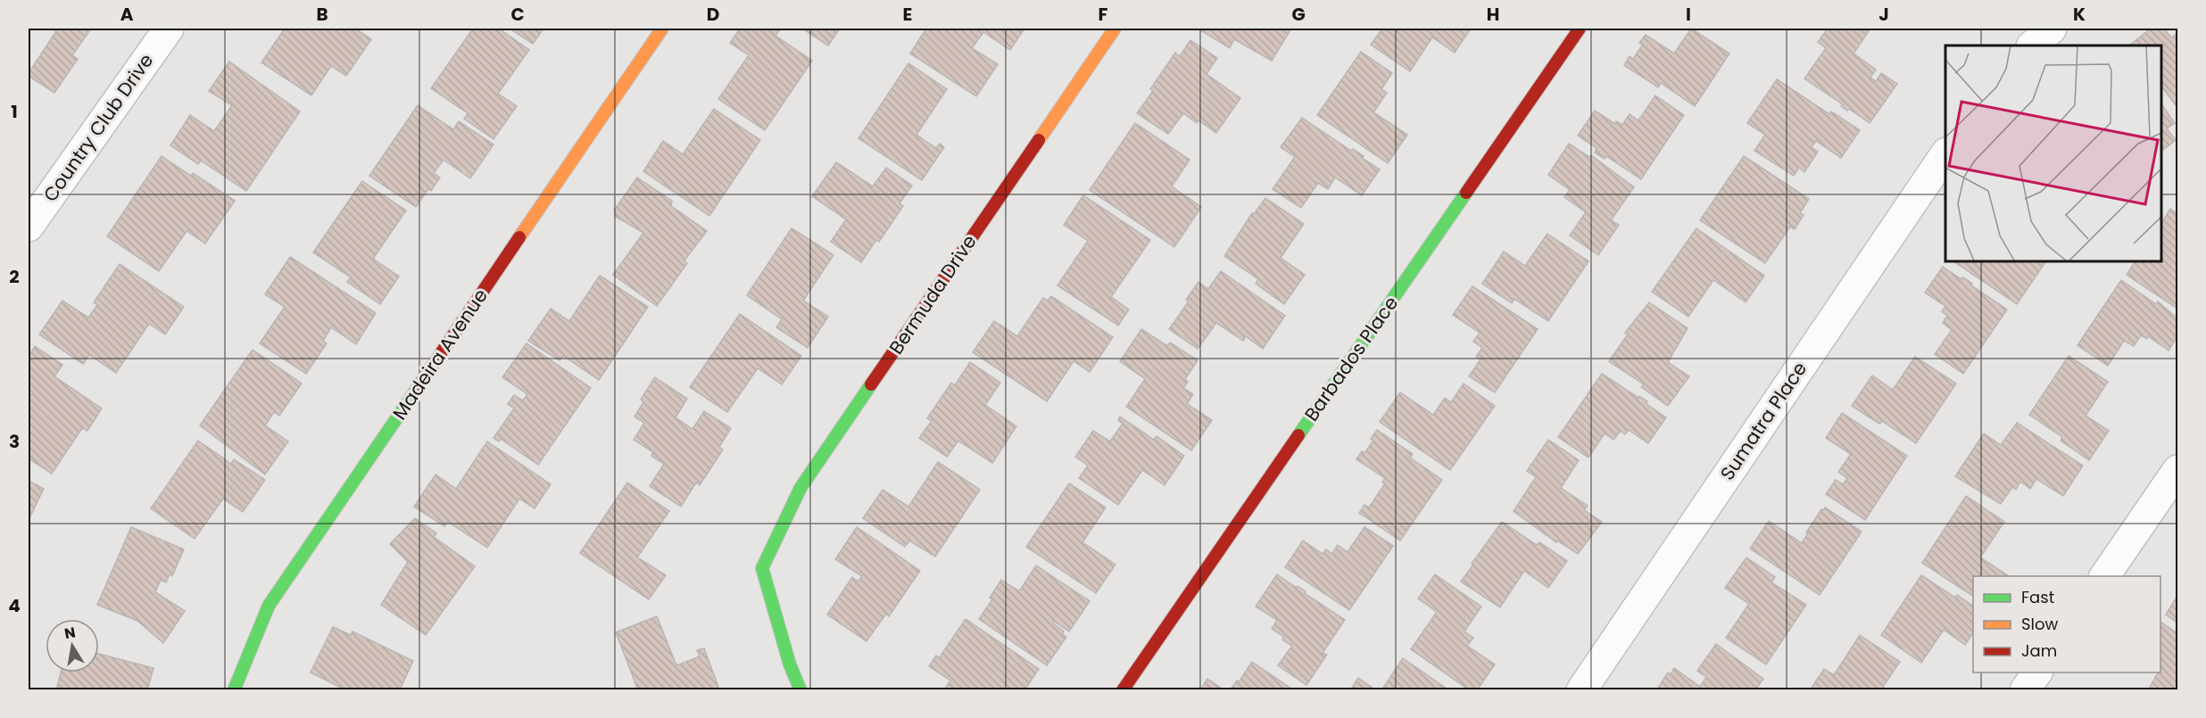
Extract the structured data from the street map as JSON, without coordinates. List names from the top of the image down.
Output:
{
  "streets": {
    "street": [
      "Country Club Drive",
      "Bermuda Drive",
      "Madeira Avenue",
      "Barbados Place",
      "Sumatra Place"
    ]
  },
  "legend": ["Fast", "Slow", "Jam"],
  "north": "top",
  "grid": {
    "columns": [
      "A",
      "B",
      "C",
      "D",
      "E",
      "F",
      "G",
      "H",
      "I",
      "J",
      "K"
    ],
    "rows": [
      "1",
      "2",
      "3",
      "4"
    ]
  }
}
